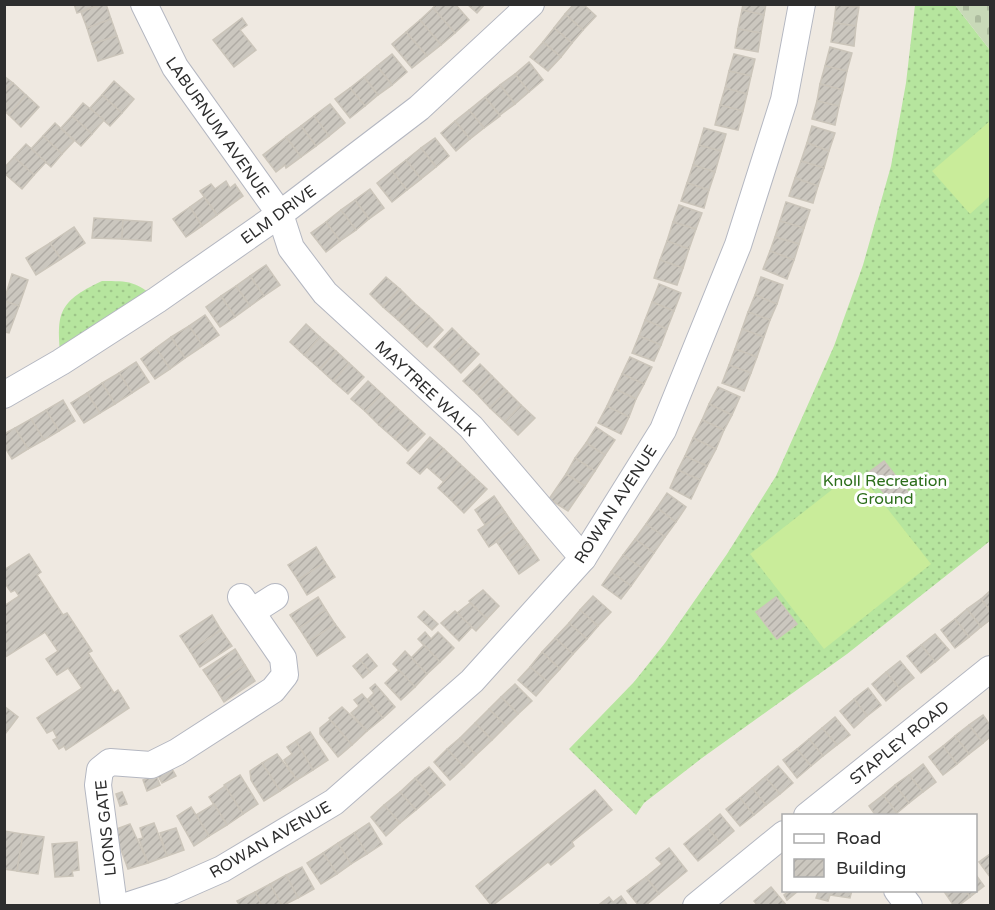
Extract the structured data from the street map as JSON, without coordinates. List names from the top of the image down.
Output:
{
  "streets": {
    "street": [
      "LABURNUM AVENUE",
      "ELM DRIVE",
      "MAYTREE WALK",
      "ROWAN AVENUE",
      "STAPLEY ROAD",
      "LIONS GATE"
    ]
  },
  "crossings": [
    ["LABURNUM AVENUE", "ELM DRIVE"],
    ["LABURNUM AVENUE", "MAYTREE WALK"],
    ["ELM DRIVE", "MAYTREE WALK"],
    ["MAYTREE WALK", "ROWAN AVENUE"]
  ],
  "parks": ["Knoll Recreation Ground"],
  "legend": ["Road", "Building"]
}
